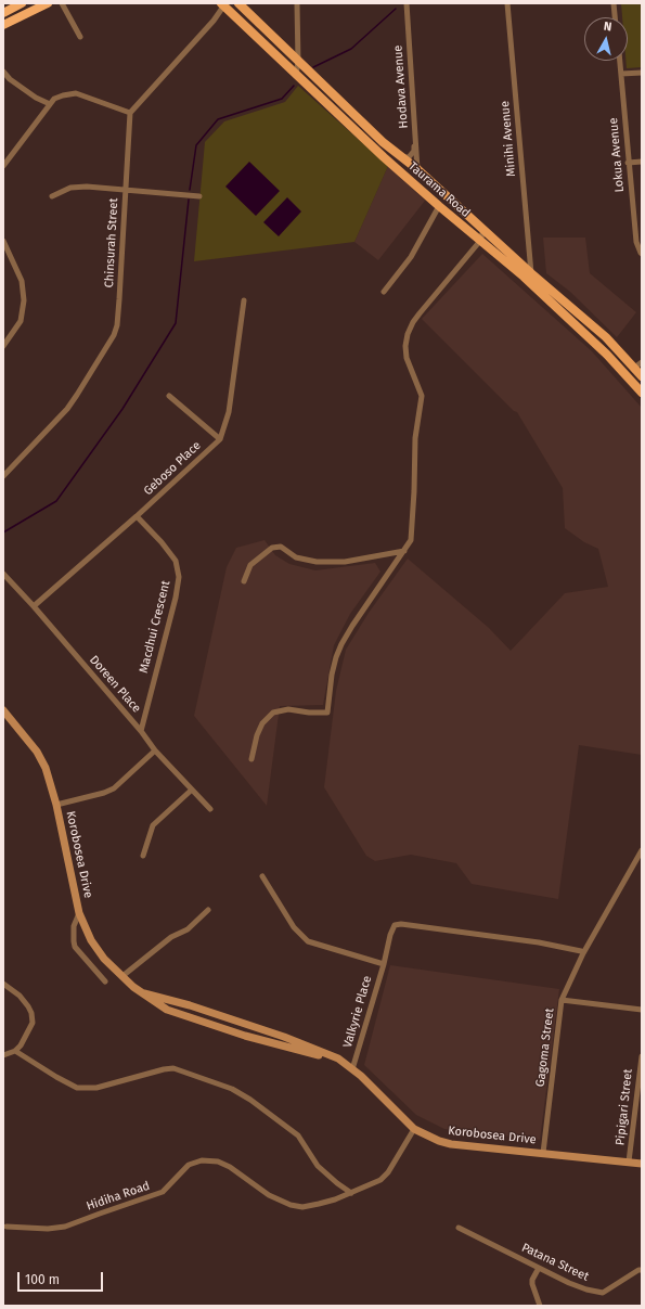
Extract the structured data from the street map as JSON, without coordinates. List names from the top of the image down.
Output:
{
  "streets": {
    "main road": ["Taurama Road", "Korobosea Drive"],
    "street": [
      "Hodava Avenue",
      "Minihi Avenue",
      "Lokua Avenue",
      "Chinsurah Street",
      "Geboso Place",
      "Macdhui Crescent",
      "Doreen Place",
      "Valkyrie Place",
      "Gagoma Street",
      "Pipigari Street",
      "Hidiha Road",
      "Patana Street"
    ]
  },
  "crossings": [
    ["Hodava Avenue", "Taurama Road"],
    ["Minihi Avenue", "Taurama Road"],
    ["Geboso Place", "Macdhui Crescent"],
    ["Geboso Place", "Doreen Place"],
    ["Macdhui Crescent", "Doreen Place"],
    ["Korobosea Drive", "Valkyrie Place"],
    ["Korobosea Drive", "Gagoma Street"],
    ["Korobosea Drive", "Pipigari Street"],
    ["Korobosea Drive", "Hidiha Road"]
  ],
  "scale_bar": "100 m",
  "north": "top"
}
